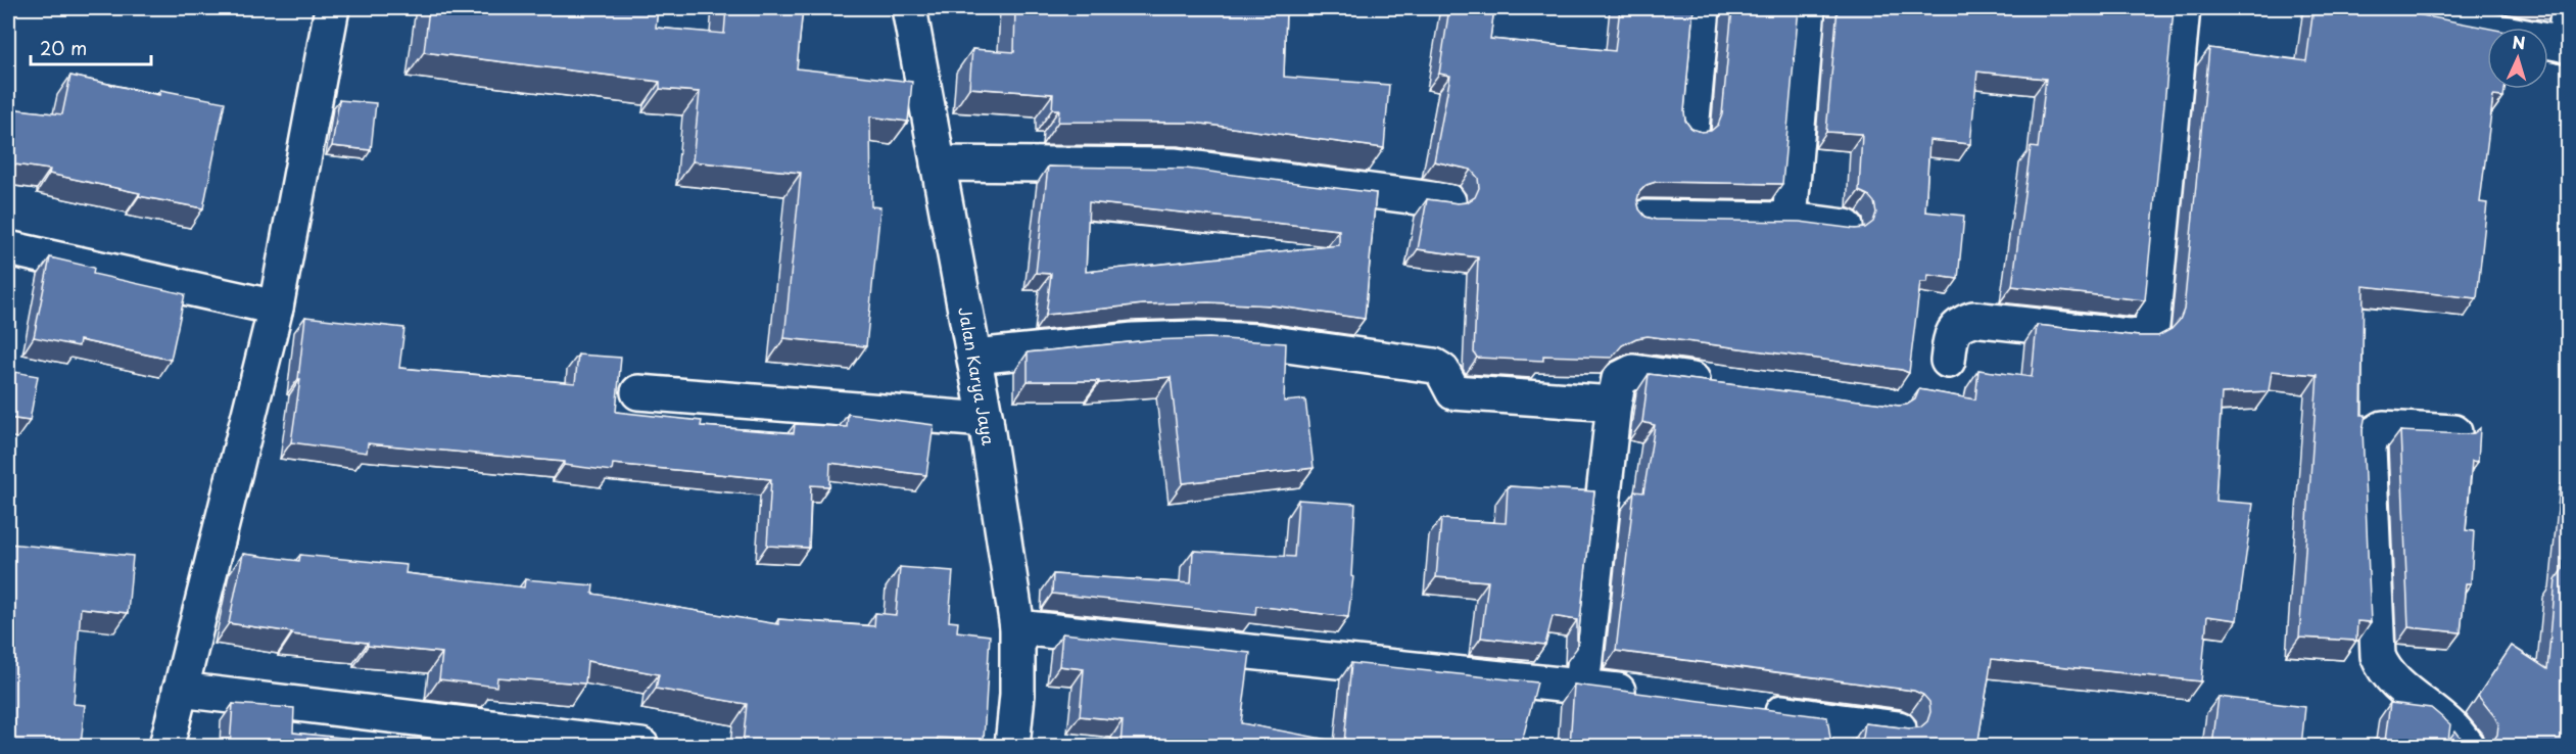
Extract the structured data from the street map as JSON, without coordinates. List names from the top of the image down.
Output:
{
  "streets": {
    "street": ["Jalan Karya Jaya"]
  },
  "scale_bar": "20 m",
  "north": "top"
}
